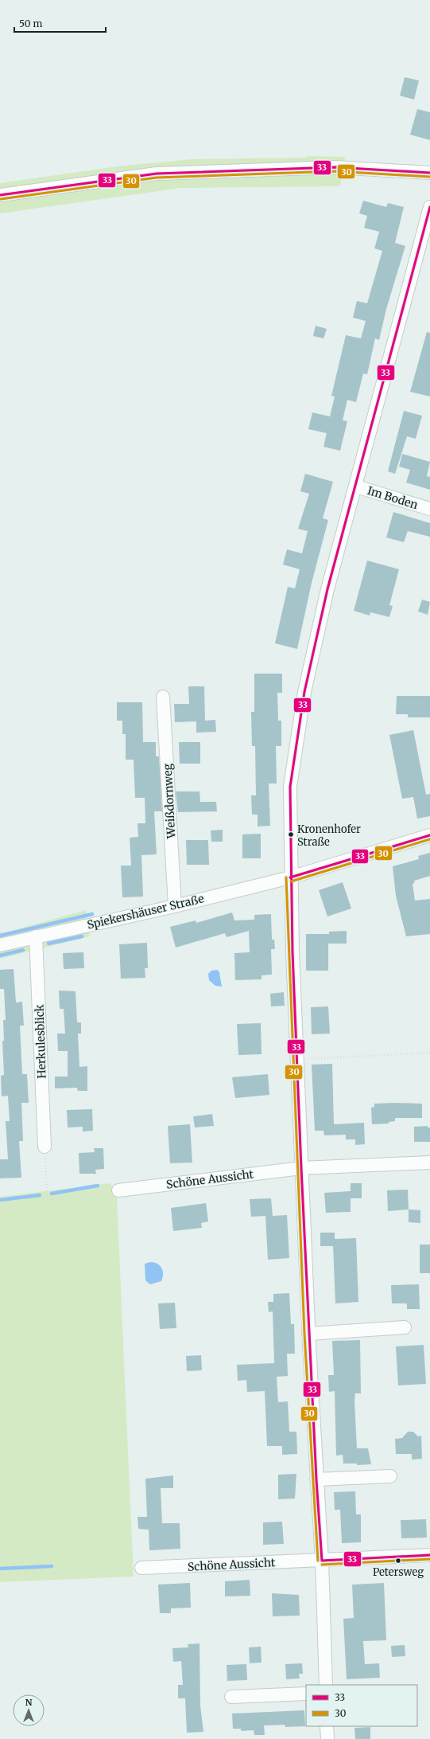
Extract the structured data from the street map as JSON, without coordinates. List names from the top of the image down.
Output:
{
  "streets": {
    "street": [
      "Im Boden",
      "Weißdornweg",
      "Spiekershäuser Straße",
      "Herkulesblick",
      "Schöne Aussicht"
    ]
  },
  "crossings": [
    ["Weißdornweg", "Spiekershäuser Straße"],
    ["Spiekershäuser Straße", "Herkulesblick"]
  ],
  "places": ["Kronenhofer Straße", "Petersweg"],
  "lines": ["transit line 33", "transit line 30"],
  "legend": ["33", "30"],
  "scale_bar": "50 m",
  "north": "top"
}
